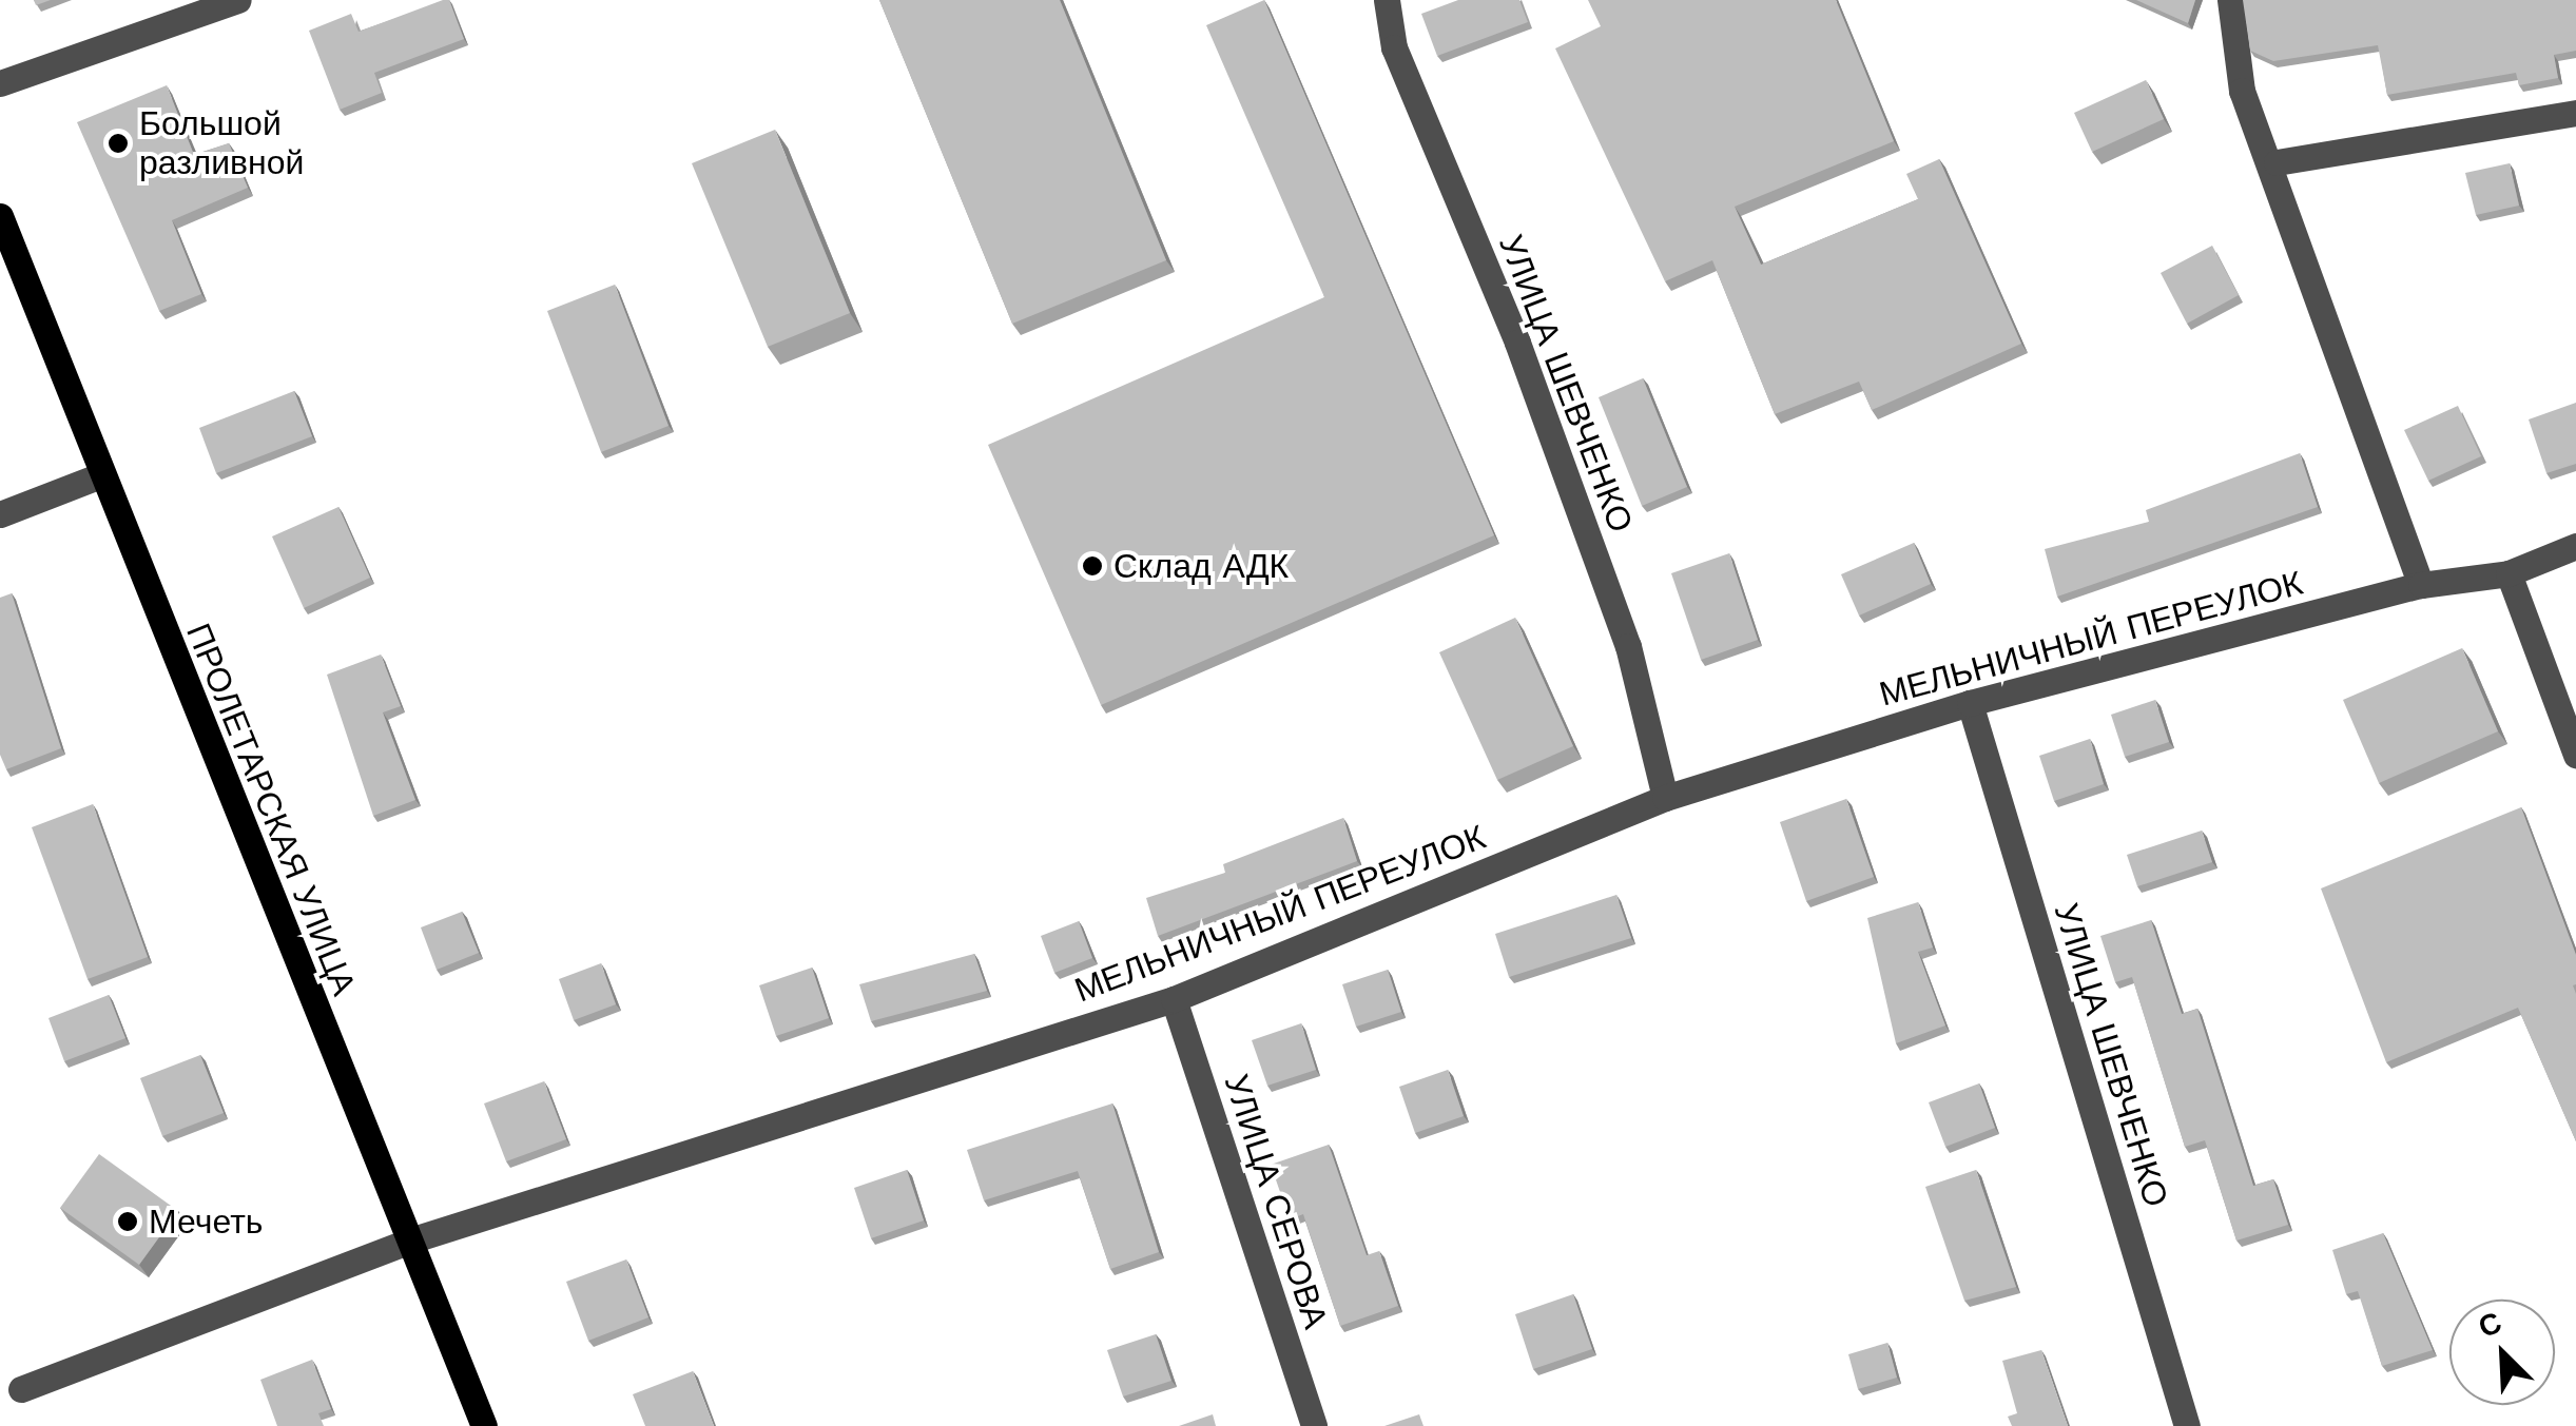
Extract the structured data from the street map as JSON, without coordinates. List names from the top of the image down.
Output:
{
  "streets": {
    "main road": ["ПРОЛЕТАРСКАЯ УЛИЦА"],
    "street": ["УЛИЦА ШЕВЧЕНКО", "МЕЛЬНИЧНЫЙ ПЕРЕУЛОК", "УЛИЦА СЕРОВА"]
  },
  "crossings": [
    ["УЛИЦА ШЕВЧЕНКО", "МЕЛЬНИЧНЫЙ ПЕРЕУЛОК"],
    ["МЕЛЬНИЧНЫЙ ПЕРЕУЛОК", "ПРОЛЕТАРСКАЯ УЛИЦА"],
    ["МЕЛЬНИЧНЫЙ ПЕРЕУЛОК", "УЛИЦА СЕРОВА"]
  ],
  "places": ["Большой разливной", "Склад АДК", "Мечеть"],
  "north": "top left"
}
